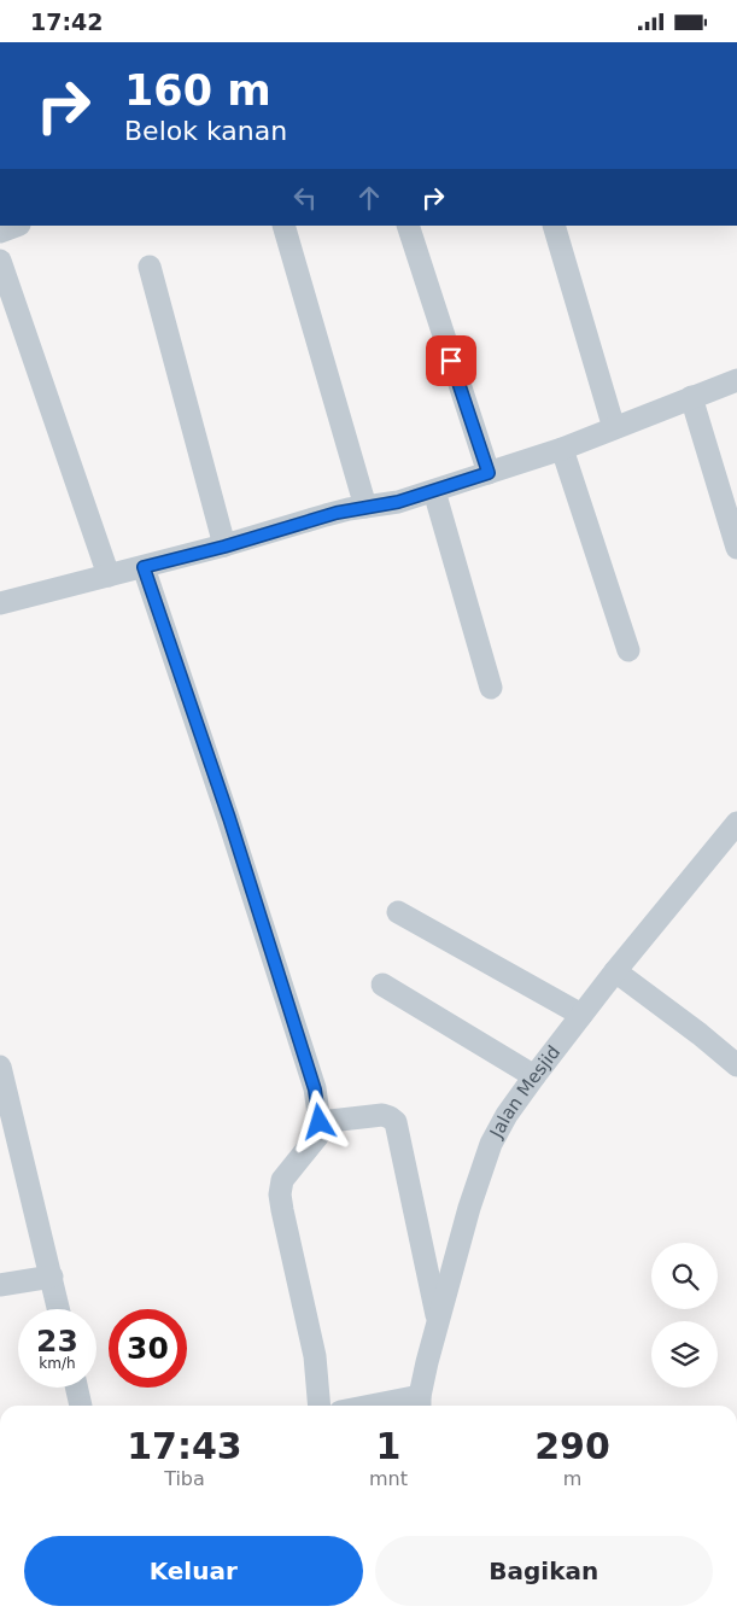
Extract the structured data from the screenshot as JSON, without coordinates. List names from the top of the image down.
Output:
{
  "streets": {
    "street": ["Jalan Mesjid"]
  },
  "page": {
    "status": "17:42",
    "turn": ["160 m", "Belok kanan"],
    "speed": "23 km/h",
    "limit": "30",
    "eta": [
      "17:43",
      "Tiba",
      "1",
      "mnt",
      "290",
      "m"
    ],
    "buttons": ["Keluar", "Bagikan"]
  }
}
